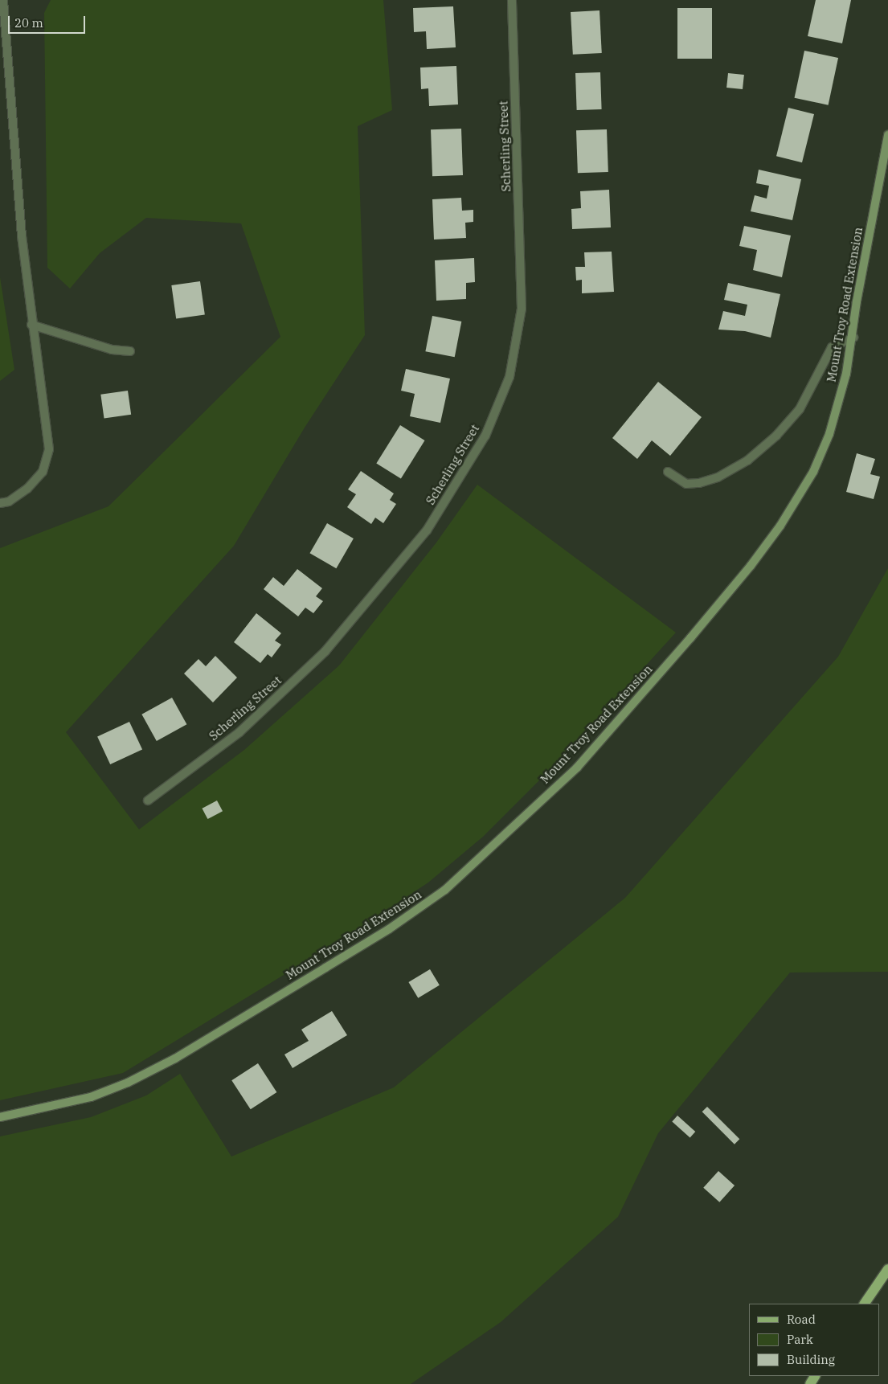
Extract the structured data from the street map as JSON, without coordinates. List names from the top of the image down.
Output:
{
  "streets": {
    "street": ["Scherling Street", "Mount Troy Road Extension"]
  },
  "legend": ["Road", "Park", "Building"],
  "scale_bar": "20 m"
}
